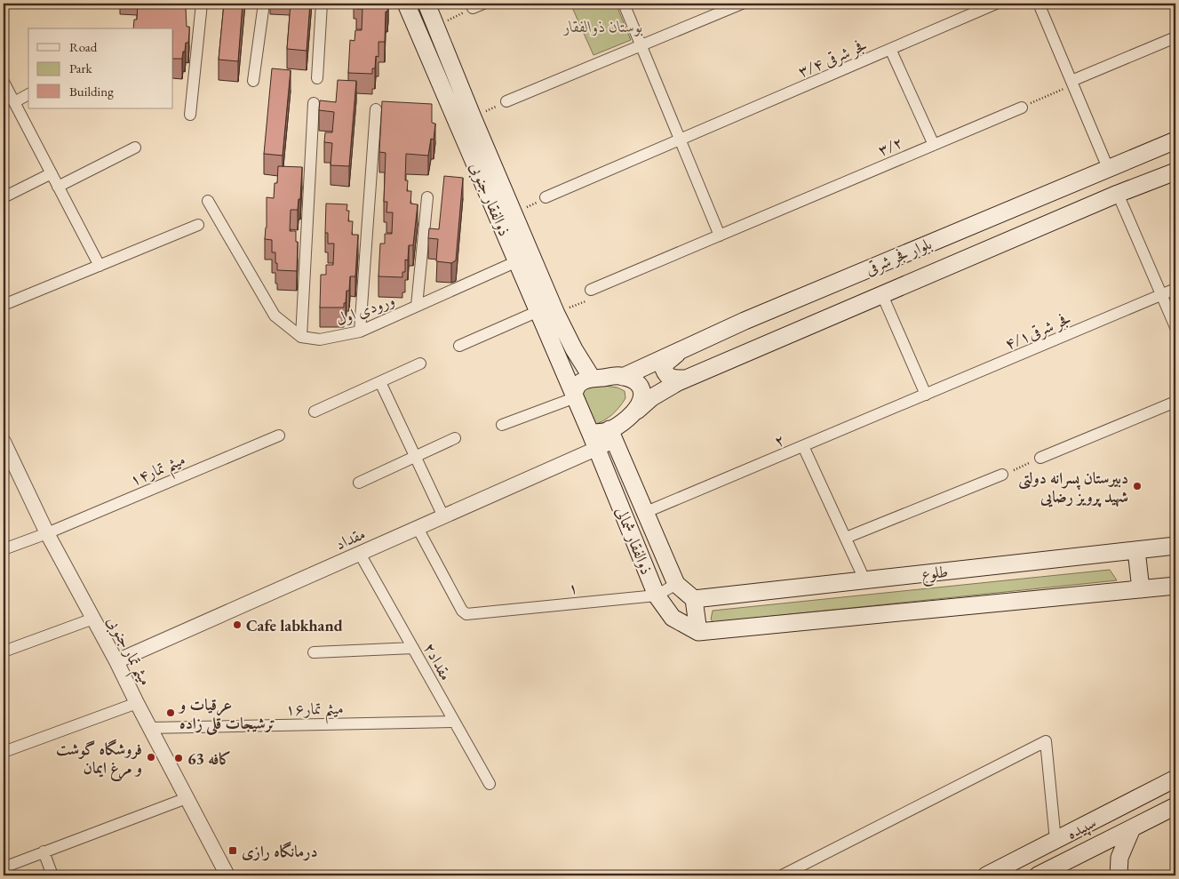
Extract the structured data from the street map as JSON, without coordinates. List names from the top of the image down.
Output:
{
  "streets": {
    "main road": [
      "ذوالفقار جنوبی",
      "بلوار فجر شرقی",
      "ذوالفقار شمالی",
      "طلوع",
      "سپیده"
    ],
    "street": [
      "۳/۴ فجر شرقی",
      "۳/۲",
      "ورودی اول",
      "فجر شرقی۴/۱",
      "۲",
      "میثم تمار۱۴",
      "مقداد",
      "۱",
      "میثم تمار جنوبی",
      "مقداد۲",
      "میثم تمار۱۶"
    ]
  },
  "crossings": [
    ["ذوالفقار جنوبی", "بلوار فجر شرقی"],
    ["ذوالفقار جنوبی", "ورودی اول"],
    ["ذوالفقار جنوبی", "مقداد"],
    ["ذوالفقار جنوبی", "ذوالفقار شمالی"],
    ["بلوار فجر شرقی", "مقداد"],
    ["بلوار فجر شرقی", "ذوالفقار شمالی"],
    ["فجر شرقی۴/۱", "۲"],
    ["۲", "ذوالفقار شمالی"],
    ["میثم تمار۱۴", "میثم تمار جنوبی"],
    ["مقداد", "ذوالفقار شمالی"],
    ["مقداد", "۱"],
    ["مقداد", "میثم تمار جنوبی"],
    ["مقداد", "مقداد۲"],
    ["ذوالفقار شمالی", "طلوع"],
    ["ذوالفقار شمالی", "۱"],
    ["میثم تمار جنوبی", "میثم تمار۱۶"],
    ["مقداد۲", "میثم تمار۱۶"]
  ],
  "parks": ["بوستان ذوالفقار"],
  "places": {
    "other": [
      "دبیرستان پسرانه دولتی شهید پرویز رضایی",
      "Cafe labkhand",
      "عرقیات و ترشیجات قلی زاده",
      "فروشگاه گوشت و مرغ ایمان",
      "کافه 63"
    ],
    "transit": ["درمانگاه رازی"]
  },
  "legend": ["Road", "Park", "Building"]
}
